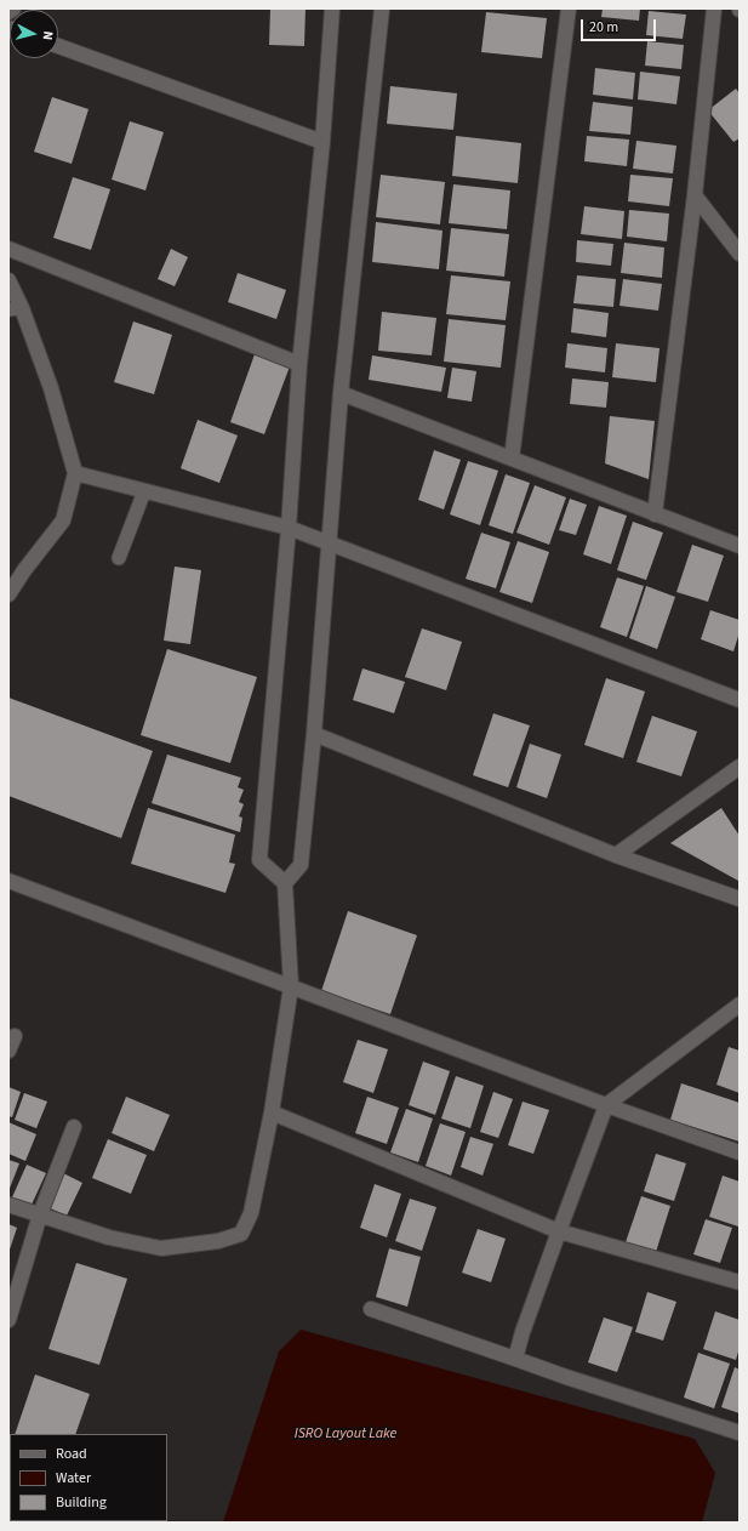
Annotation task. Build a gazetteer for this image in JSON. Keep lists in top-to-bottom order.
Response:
{
  "water": ["ISRO Layout Lake"],
  "legend": ["Road", "Water", "Building"],
  "scale_bar": "20 m",
  "north": "right"
}
